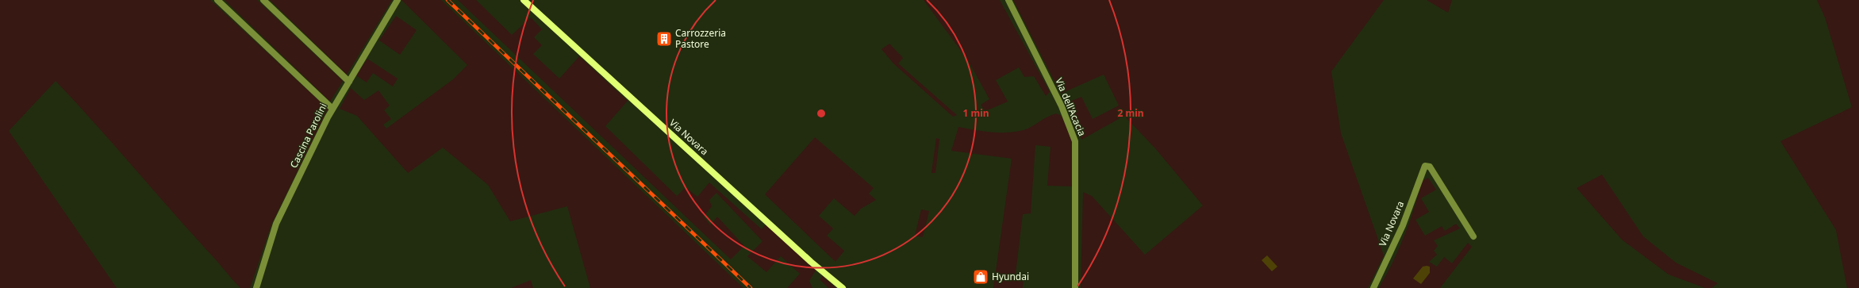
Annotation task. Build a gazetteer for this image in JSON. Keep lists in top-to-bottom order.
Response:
{
  "streets": {
    "main road": ["Via Novara"],
    "street": ["Via dell'Acacia", "Cascina Parolini"]
  },
  "places": {
    "building": ["Carrozzeria Pastore"],
    "shop": ["Hyundai"]
  },
  "rings": ["1 min", "2 min"]
}
